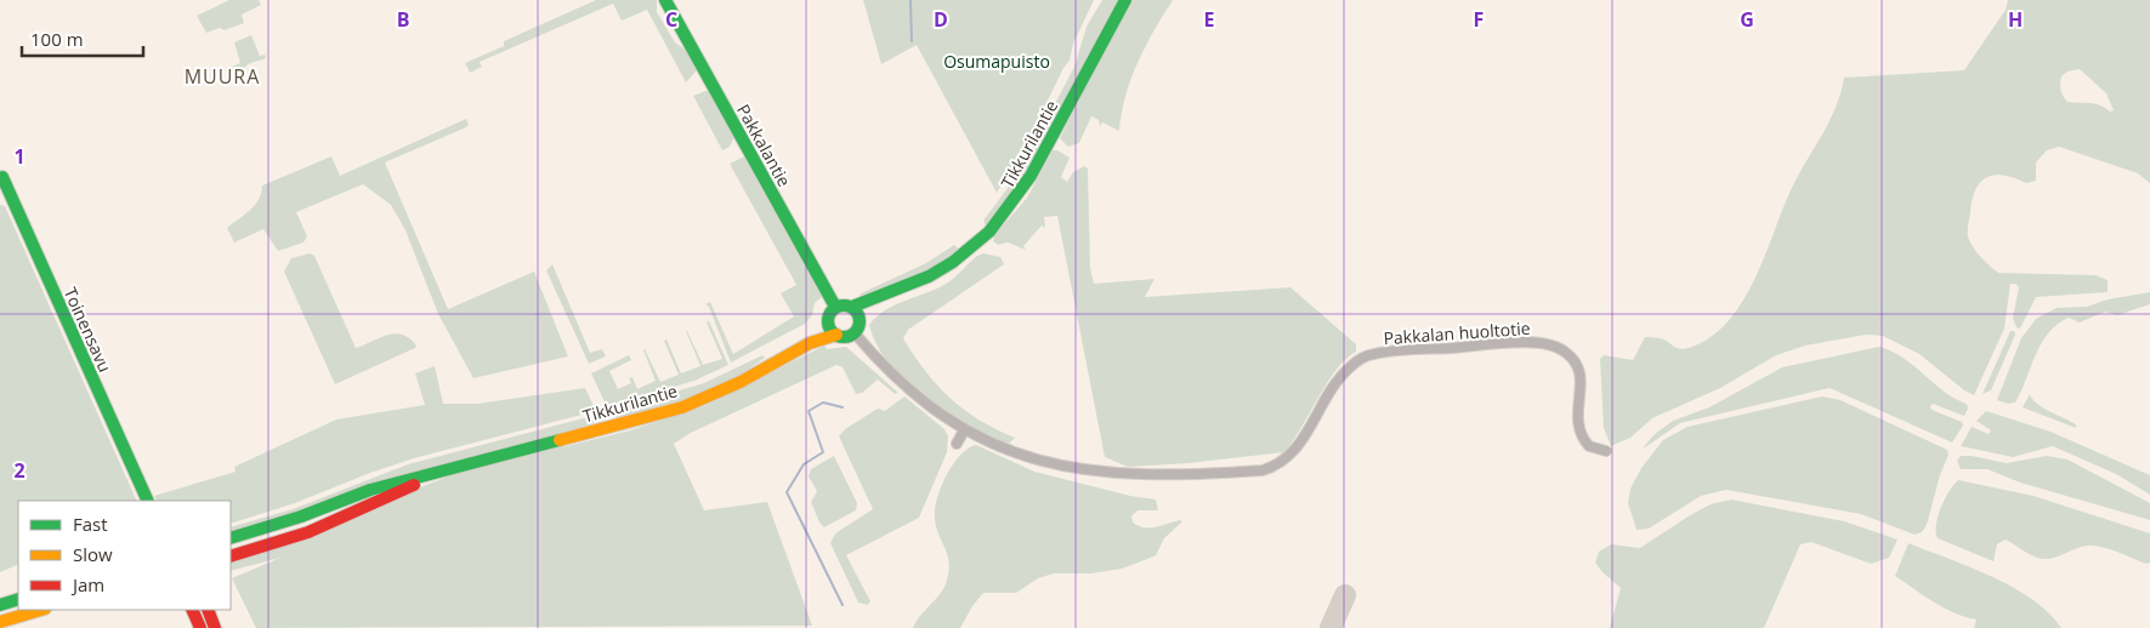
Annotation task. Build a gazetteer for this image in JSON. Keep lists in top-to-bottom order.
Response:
{
  "streets": {
    "main road": ["Tikkurilantie", "Pakkalantie", "Toinensavu"],
    "street": ["Pakkalan huoltotie"]
  },
  "crossings": [
    ["Tikkurilantie", "Pakkalantie"],
    ["Tikkurilantie", "Pakkalan huoltotie"],
    ["Pakkalantie", "Pakkalan huoltotie"]
  ],
  "districts": ["MUURA"],
  "parks": ["Osumapuisto"],
  "legend": ["Fast", "Slow", "Jam"],
  "scale_bar": "100 m",
  "grid": {
    "columns": [
      "B",
      "C",
      "D",
      "E",
      "F",
      "G",
      "H"
    ],
    "rows": ["1", "2"]
  }
}
